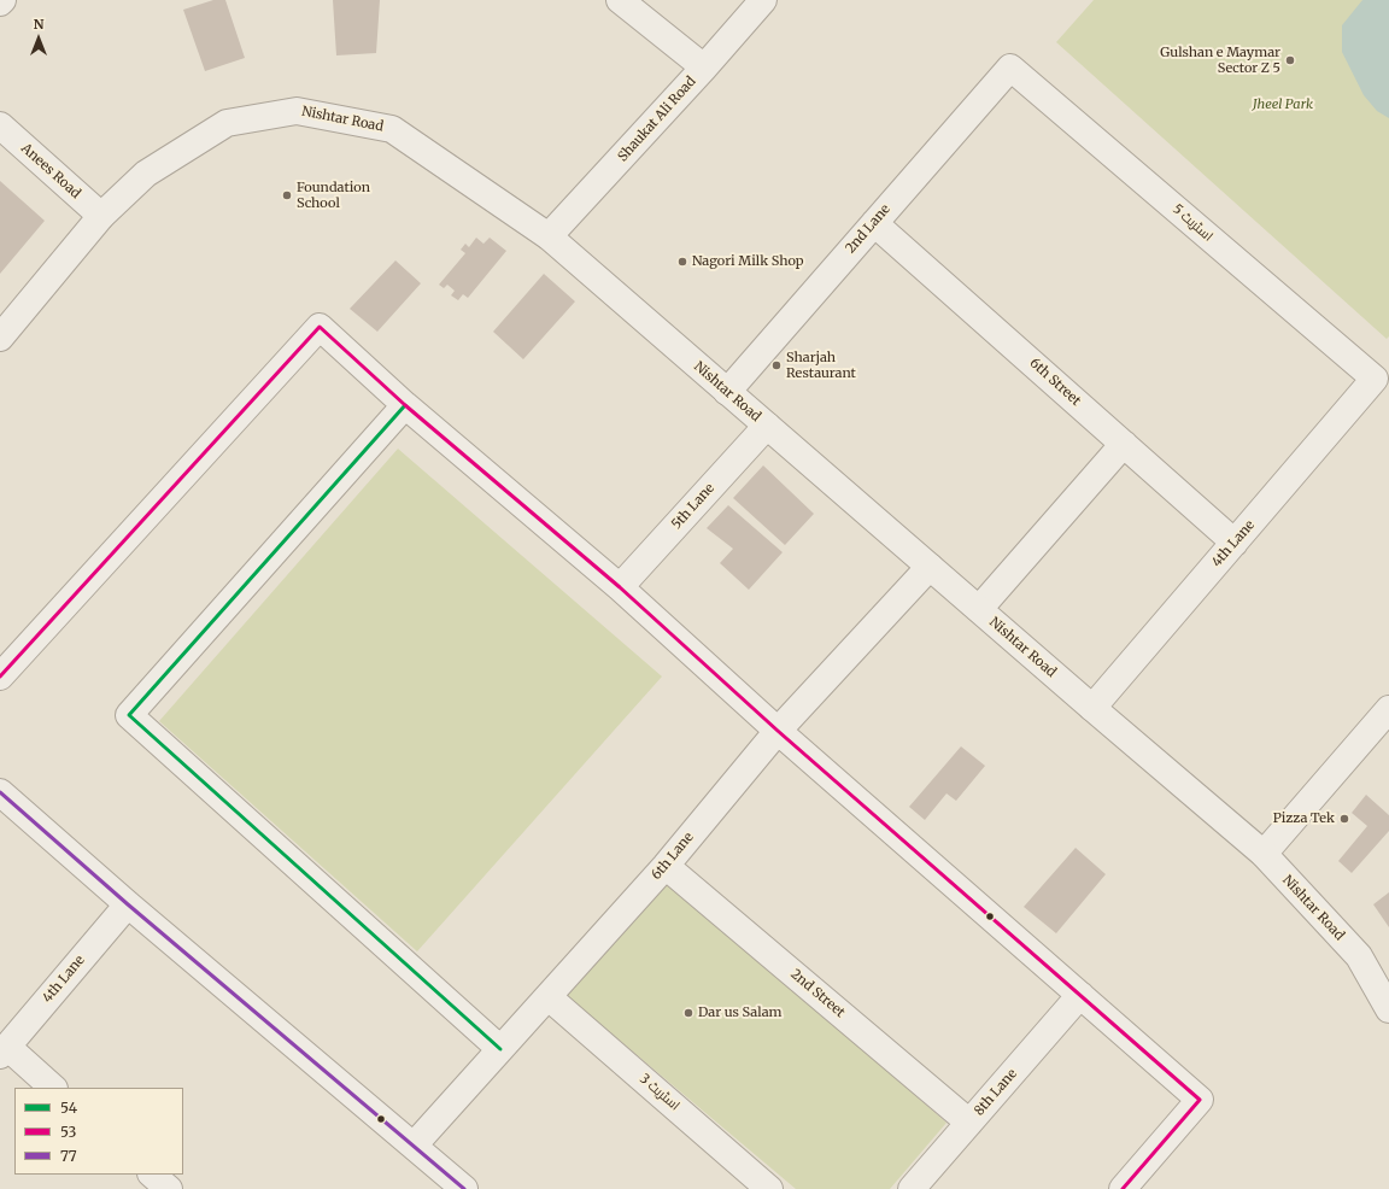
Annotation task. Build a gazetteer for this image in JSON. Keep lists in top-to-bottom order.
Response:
{
  "streets": {
    "street": [
      "Nishtar Road",
      "Shaukat Ali Road",
      "Anees Road",
      "اسٹریٹ 5",
      "2nd Lane",
      "6th Street",
      "5th Lane",
      "4th Lane",
      "6th Lane",
      "2nd Street",
      "اسٹریٹ 3",
      "8th Lane"
    ]
  },
  "crossings": [
    ["Nishtar Road", "Shaukat Ali Road"],
    ["Nishtar Road", "Anees Road"],
    ["Nishtar Road", "2nd Lane"],
    ["Nishtar Road", "5th Lane"],
    ["Nishtar Road", "4th Lane"],
    ["Nishtar Road", "6th Lane"],
    ["اسٹریٹ 5", "2nd Lane"],
    ["اسٹریٹ 5", "4th Lane"],
    ["2nd Lane", "6th Street"],
    ["6th Street", "4th Lane"],
    ["6th Lane", "2nd Street"],
    ["6th Lane", "اسٹریٹ 3"],
    ["2nd Street", "8th Lane"]
  ],
  "parks": ["Jheel Park"],
  "places": [
    "Gulshan e Maymar Sector Z 5",
    "Foundation School",
    "Nagori Milk Shop",
    "Sharjah Restaurant",
    "Pizza Tek",
    "Dar us Salam"
  ],
  "lines": ["transit line 53", "transit line 54", "transit line 77"],
  "legend": ["54", "53", "77"],
  "north": "top"
}
